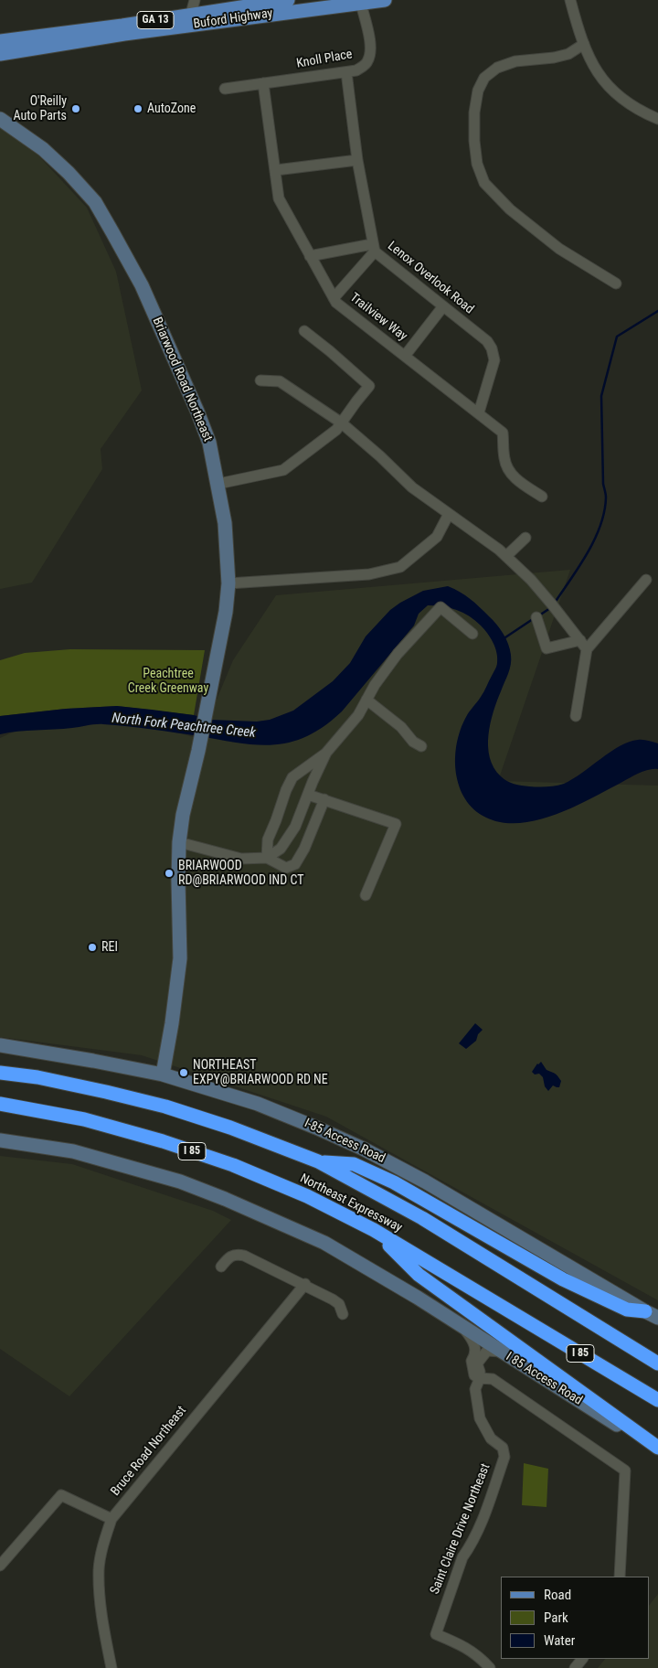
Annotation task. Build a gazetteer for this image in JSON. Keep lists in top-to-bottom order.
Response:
{
  "streets": {
    "highway": ["I 85", "Northeast Expressway"],
    "main road": [
      "Buford Highway",
      "GA 13",
      "Briarwood Road Northeast",
      "I-85 Access Road",
      "I 85 Access Road"
    ],
    "street": [
      "Knoll Place",
      "Lenox Overlook Road",
      "Trailview Way",
      "Bruce Road Northeast",
      "Saint Claire Drive Northeast"
    ]
  },
  "crossings": [
    ["Buford Highway", "Knoll Place"],
    ["Knoll Place", "Lenox Overlook Road"],
    ["Knoll Place", "Trailview Way"],
    ["Lenox Overlook Road", "Trailview Way"],
    ["Briarwood Road Northeast", "I-85 Access Road"],
    ["I 85 Access Road", "Saint Claire Drive Northeast"]
  ],
  "water": ["North Fork Peachtree Creek"],
  "parks": ["Peachtree Creek Greenway"],
  "places": [
    "O'Reilly Auto Parts",
    "AutoZone",
    "BRIARWOOD RD@BRIARWOOD IND CT",
    "REI",
    "NORTHEAST EXPY@BRIARWOOD RD NE"
  ],
  "legend": ["Road", "Park", "Water"]
}
